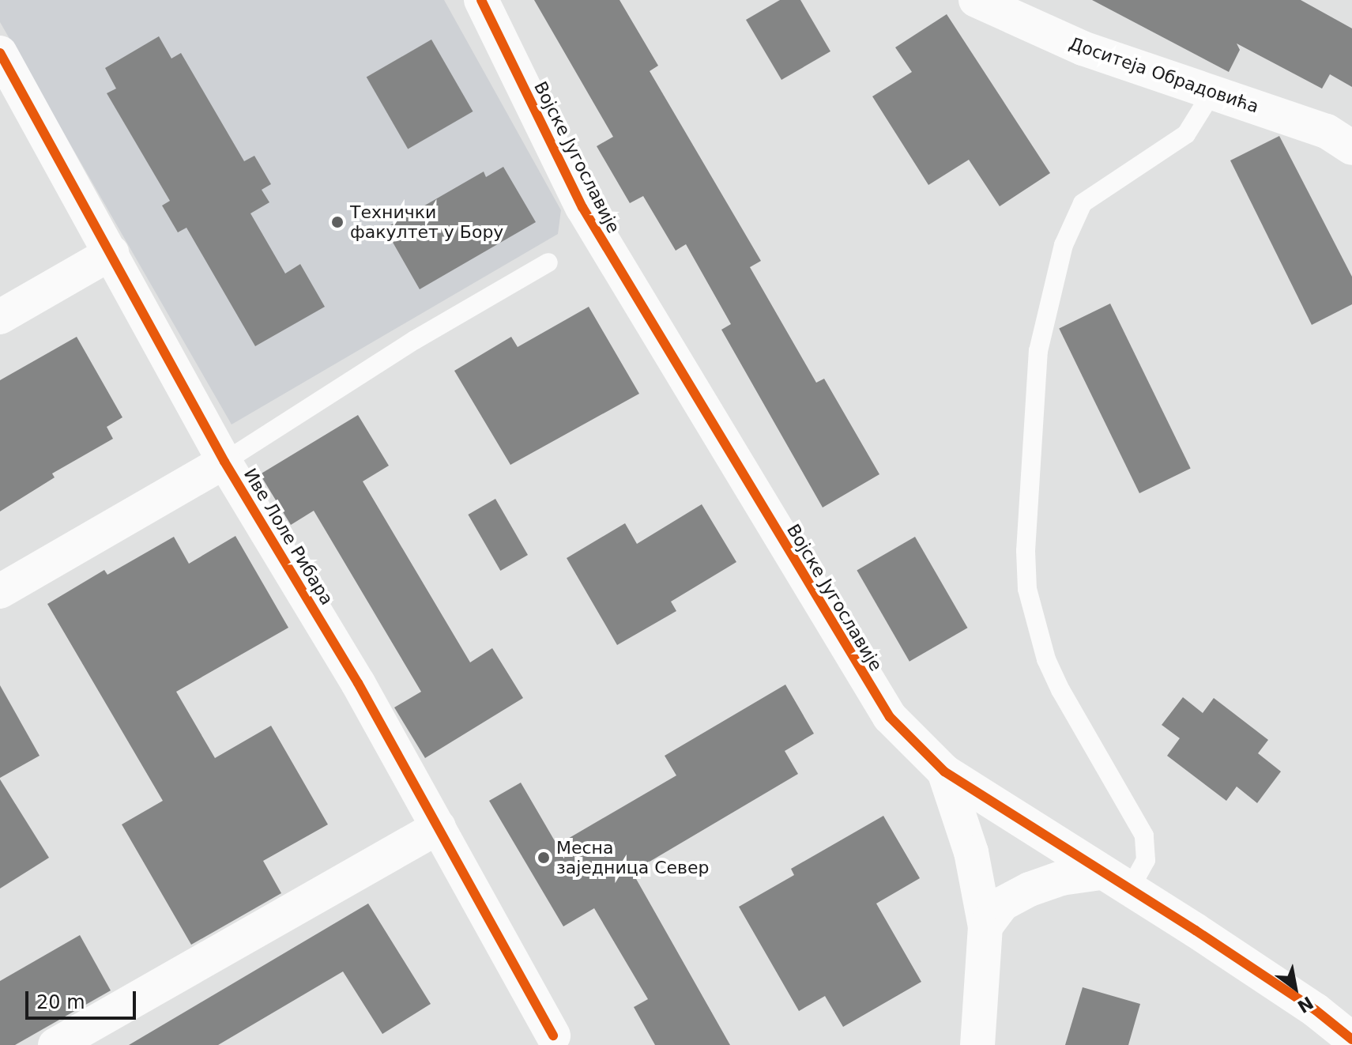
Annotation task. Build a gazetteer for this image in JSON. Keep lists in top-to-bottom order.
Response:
{
  "streets": {
    "street": ["Доситеја Обрадовића", "Војске Југославије", "Иве Лоле Рибара"]
  },
  "places": ["Технички факултет у Бору", "Месна заједница Север"],
  "scale_bar": "20 m",
  "north": "bottom right"
}
